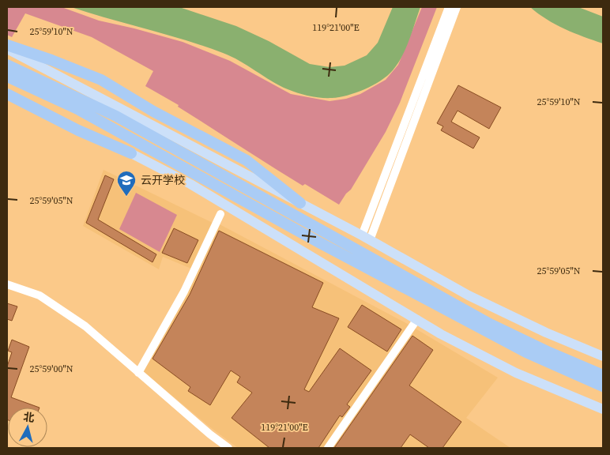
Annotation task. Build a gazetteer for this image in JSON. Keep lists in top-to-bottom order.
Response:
{
  "places": {
    "school or university": ["云开学校"]
  },
  "north": "top",
  "coordinates": [
    "119°21'00\"E",
    "25°59'10\"N",
    "25°59'05\"N",
    "25°59'00\"N"
  ]
}
